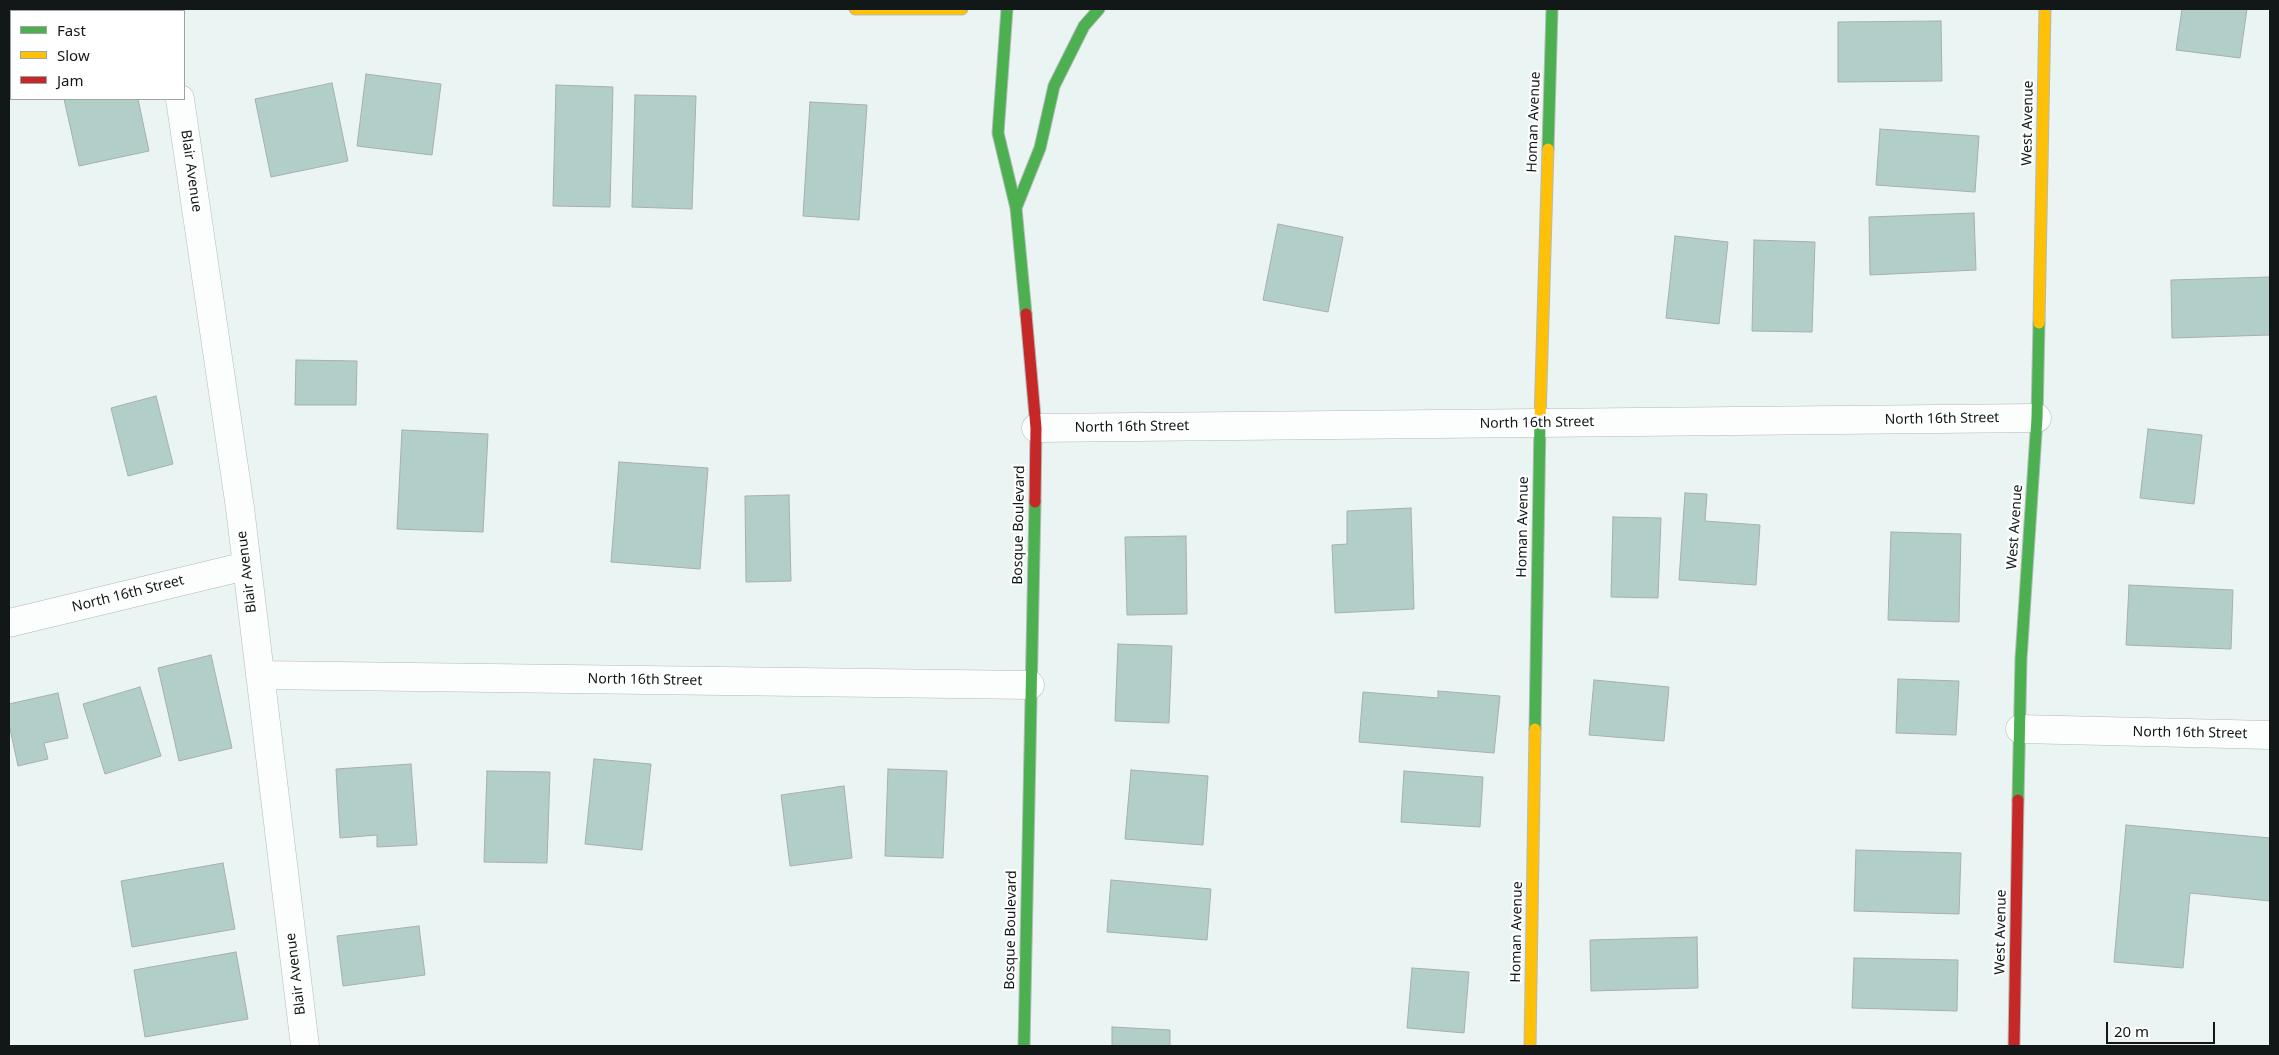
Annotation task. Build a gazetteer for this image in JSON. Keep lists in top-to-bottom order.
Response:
{
  "streets": {
    "street": [
      "Homan Avenue",
      "West Avenue",
      "Blair Avenue",
      "North 16th Street",
      "Bosque Boulevard"
    ]
  },
  "crossings": [
    ["Homan Avenue", "North 16th Street"],
    ["West Avenue", "North 16th Street"],
    ["Blair Avenue", "North 16th Street"],
    ["North 16th Street", "Bosque Boulevard"]
  ],
  "legend": ["Fast", "Slow", "Jam"],
  "scale_bar": "20 m"
}
